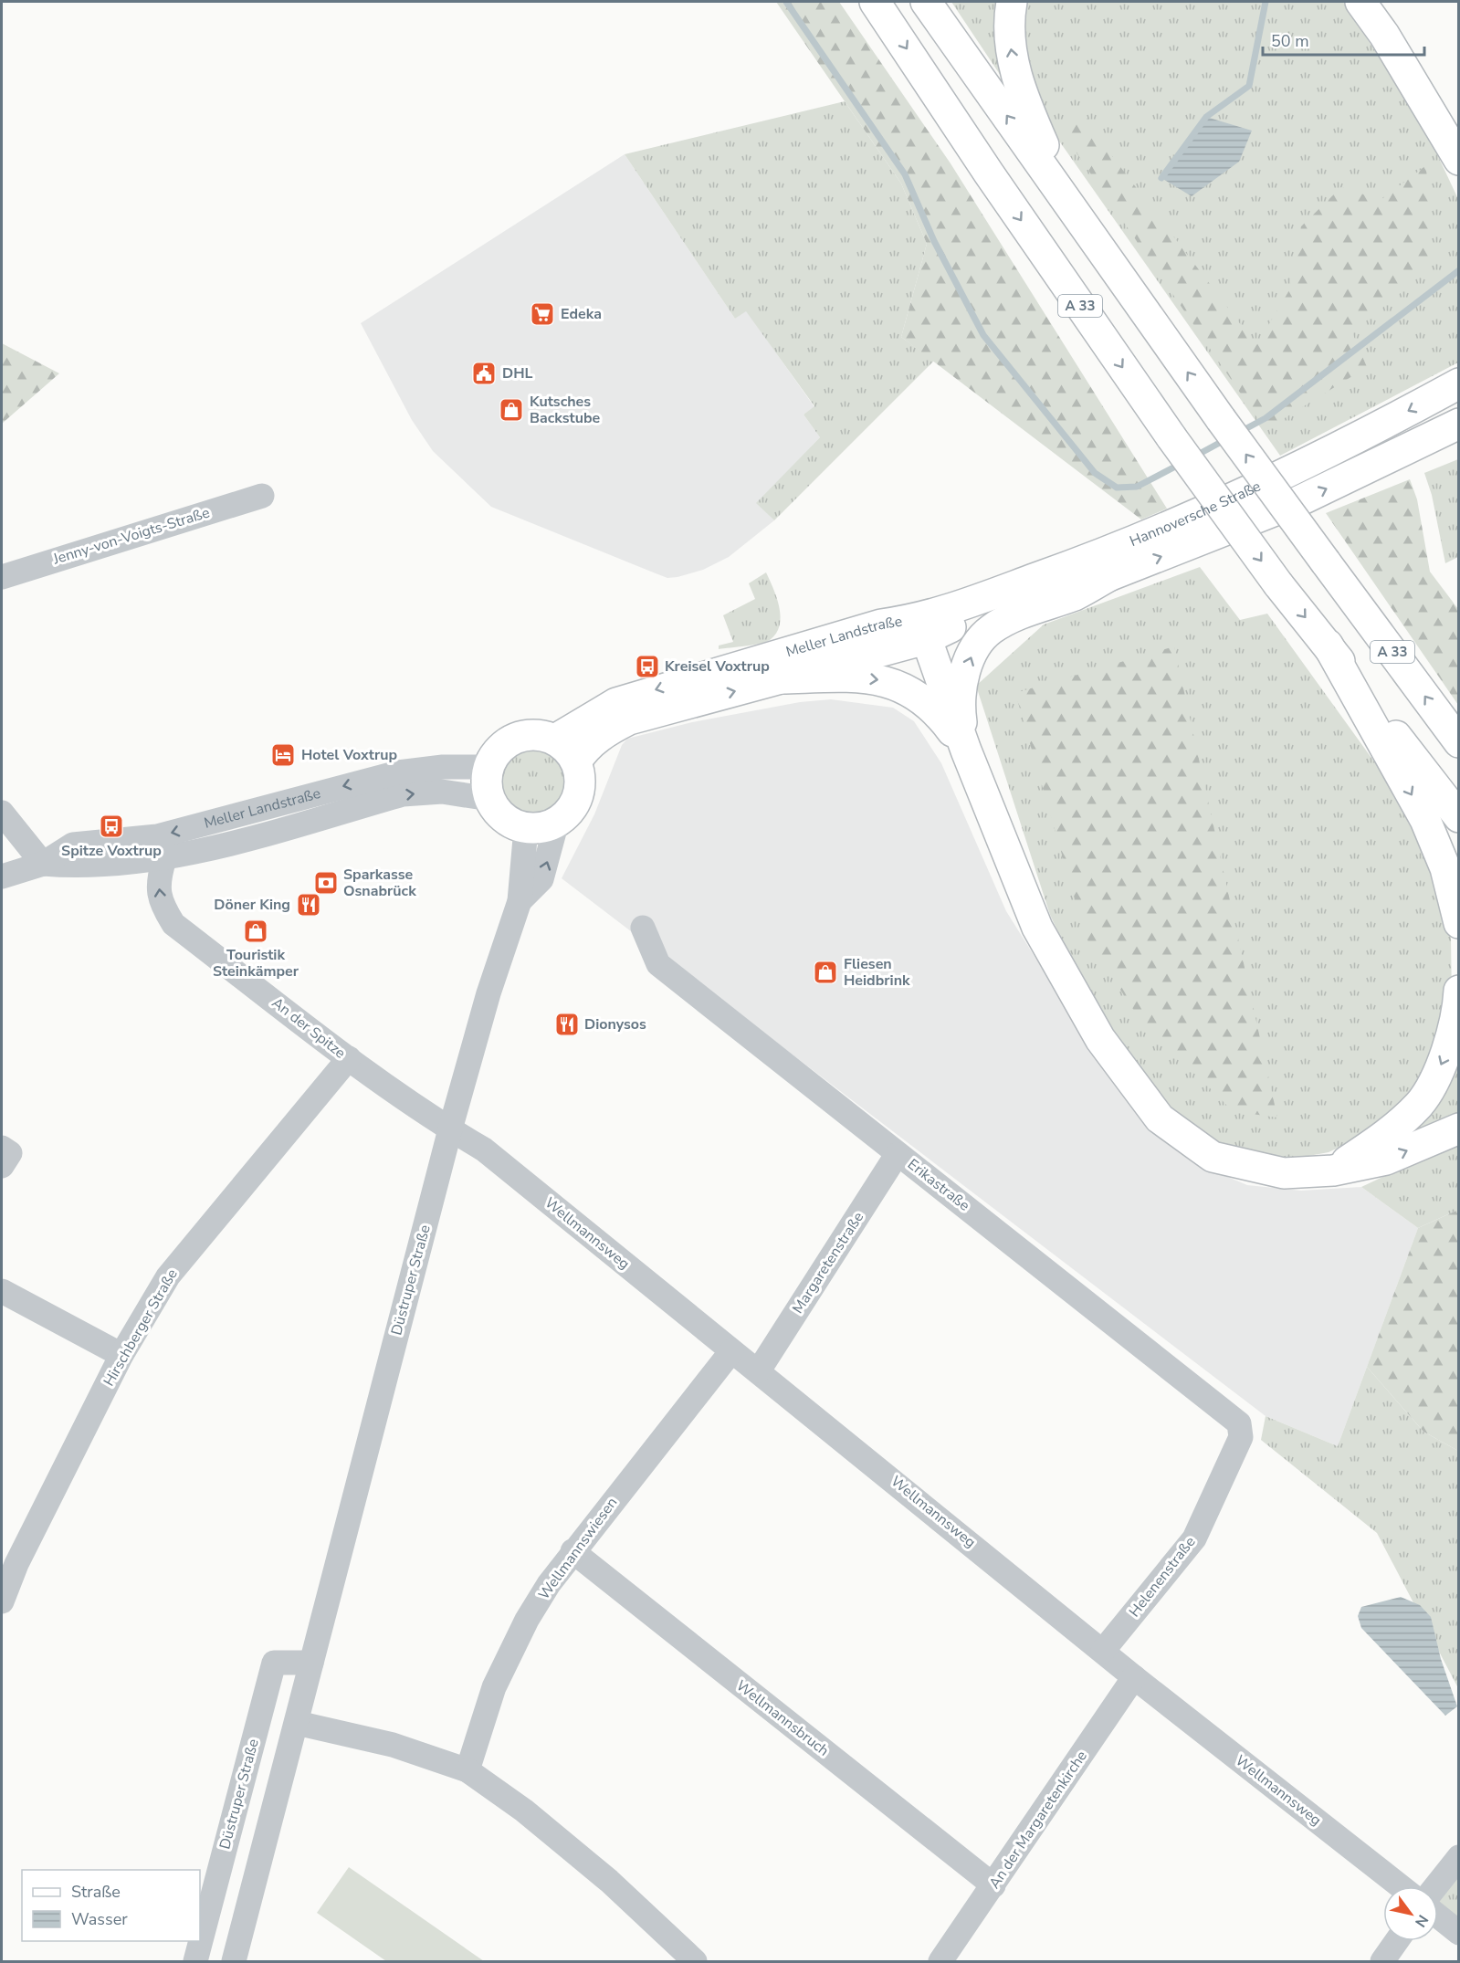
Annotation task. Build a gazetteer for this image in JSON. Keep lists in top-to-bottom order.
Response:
{
  "streets": {
    "main road": ["A 33", "Hannoversche Straße", "Meller Landstraße"],
    "street": [
      "Jenny-von-Voigts-Straße",
      "An der Spitze",
      "Erikastraße",
      "Wellmannsweg",
      "Margaretenstraße",
      "Düstruper Straße",
      "Hirschberger Straße",
      "Wellmannswiesen",
      "Helenenstraße",
      "Wellmannsbruch",
      "An der Margaretenkirche"
    ]
  },
  "crossings": [
    ["Hannoversche Straße", "Meller Landstraße"],
    ["Meller Landstraße", "An der Spitze"],
    ["Meller Landstraße", "Düstruper Straße"],
    ["An der Spitze", "Wellmannsweg"],
    ["An der Spitze", "Düstruper Straße"],
    ["An der Spitze", "Hirschberger Straße"],
    ["Erikastraße", "Margaretenstraße"],
    ["Erikastraße", "Helenenstraße"],
    ["Wellmannsweg", "Margaretenstraße"],
    ["Wellmannsweg", "Düstruper Straße"],
    ["Wellmannsweg", "Wellmannswiesen"],
    ["Wellmannsweg", "Helenenstraße"],
    ["Wellmannsweg", "An der Margaretenkirche"],
    ["Wellmannswiesen", "Wellmannsbruch"],
    ["Wellmannsbruch", "An der Margaretenkirche"]
  ],
  "one_way": ["An der Spitze"],
  "places": {
    "supermarket": ["Edeka"],
    "public building": ["DHL"],
    "shop": ["Kutsches Backstube", "Touristik Steinkämper", "Fliesen Heidbrink"],
    "bus stop": ["Kreisel Voxtrup", "Spitze Voxtrup"],
    "hotel": ["Hotel Voxtrup"],
    "bank": ["Sparkasse Osnabrück"],
    "restaurant": ["Döner King", "Dionysos"]
  },
  "legend": ["Straße", "Wasser"],
  "scale_bar": "50 m",
  "north": "bottom right"
}
